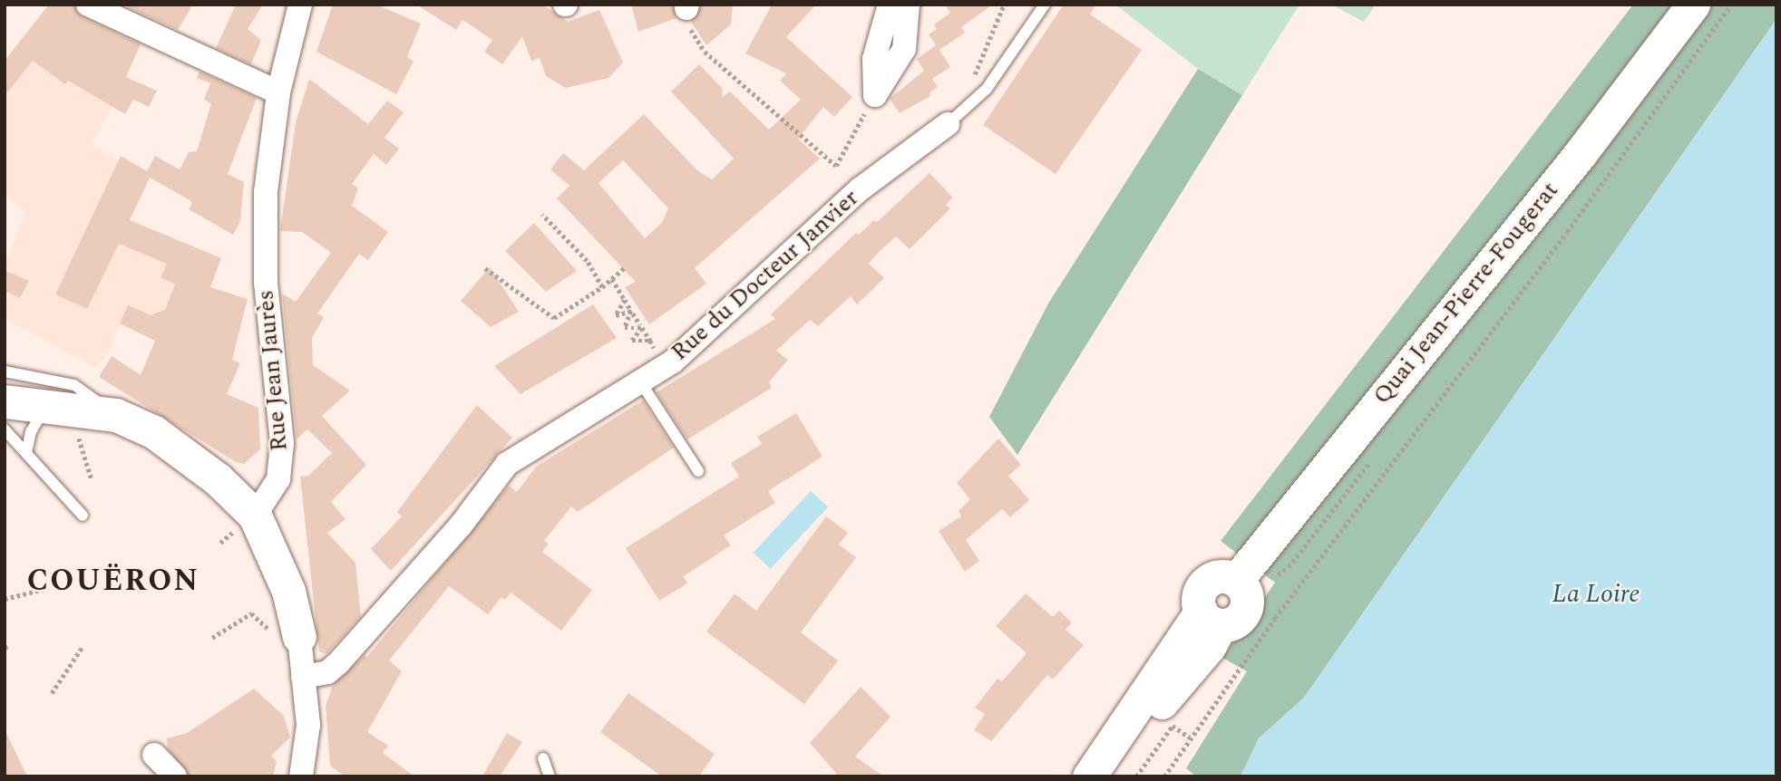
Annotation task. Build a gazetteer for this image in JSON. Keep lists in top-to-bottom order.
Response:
{
  "streets": {
    "main road": ["Quai Jean-Pierre-Fougerat"],
    "street": ["Rue du Docteur Janvier", "Rue Jean Jaurès"]
  },
  "districts": ["COUËRON"],
  "water": ["La Loire"]
}
